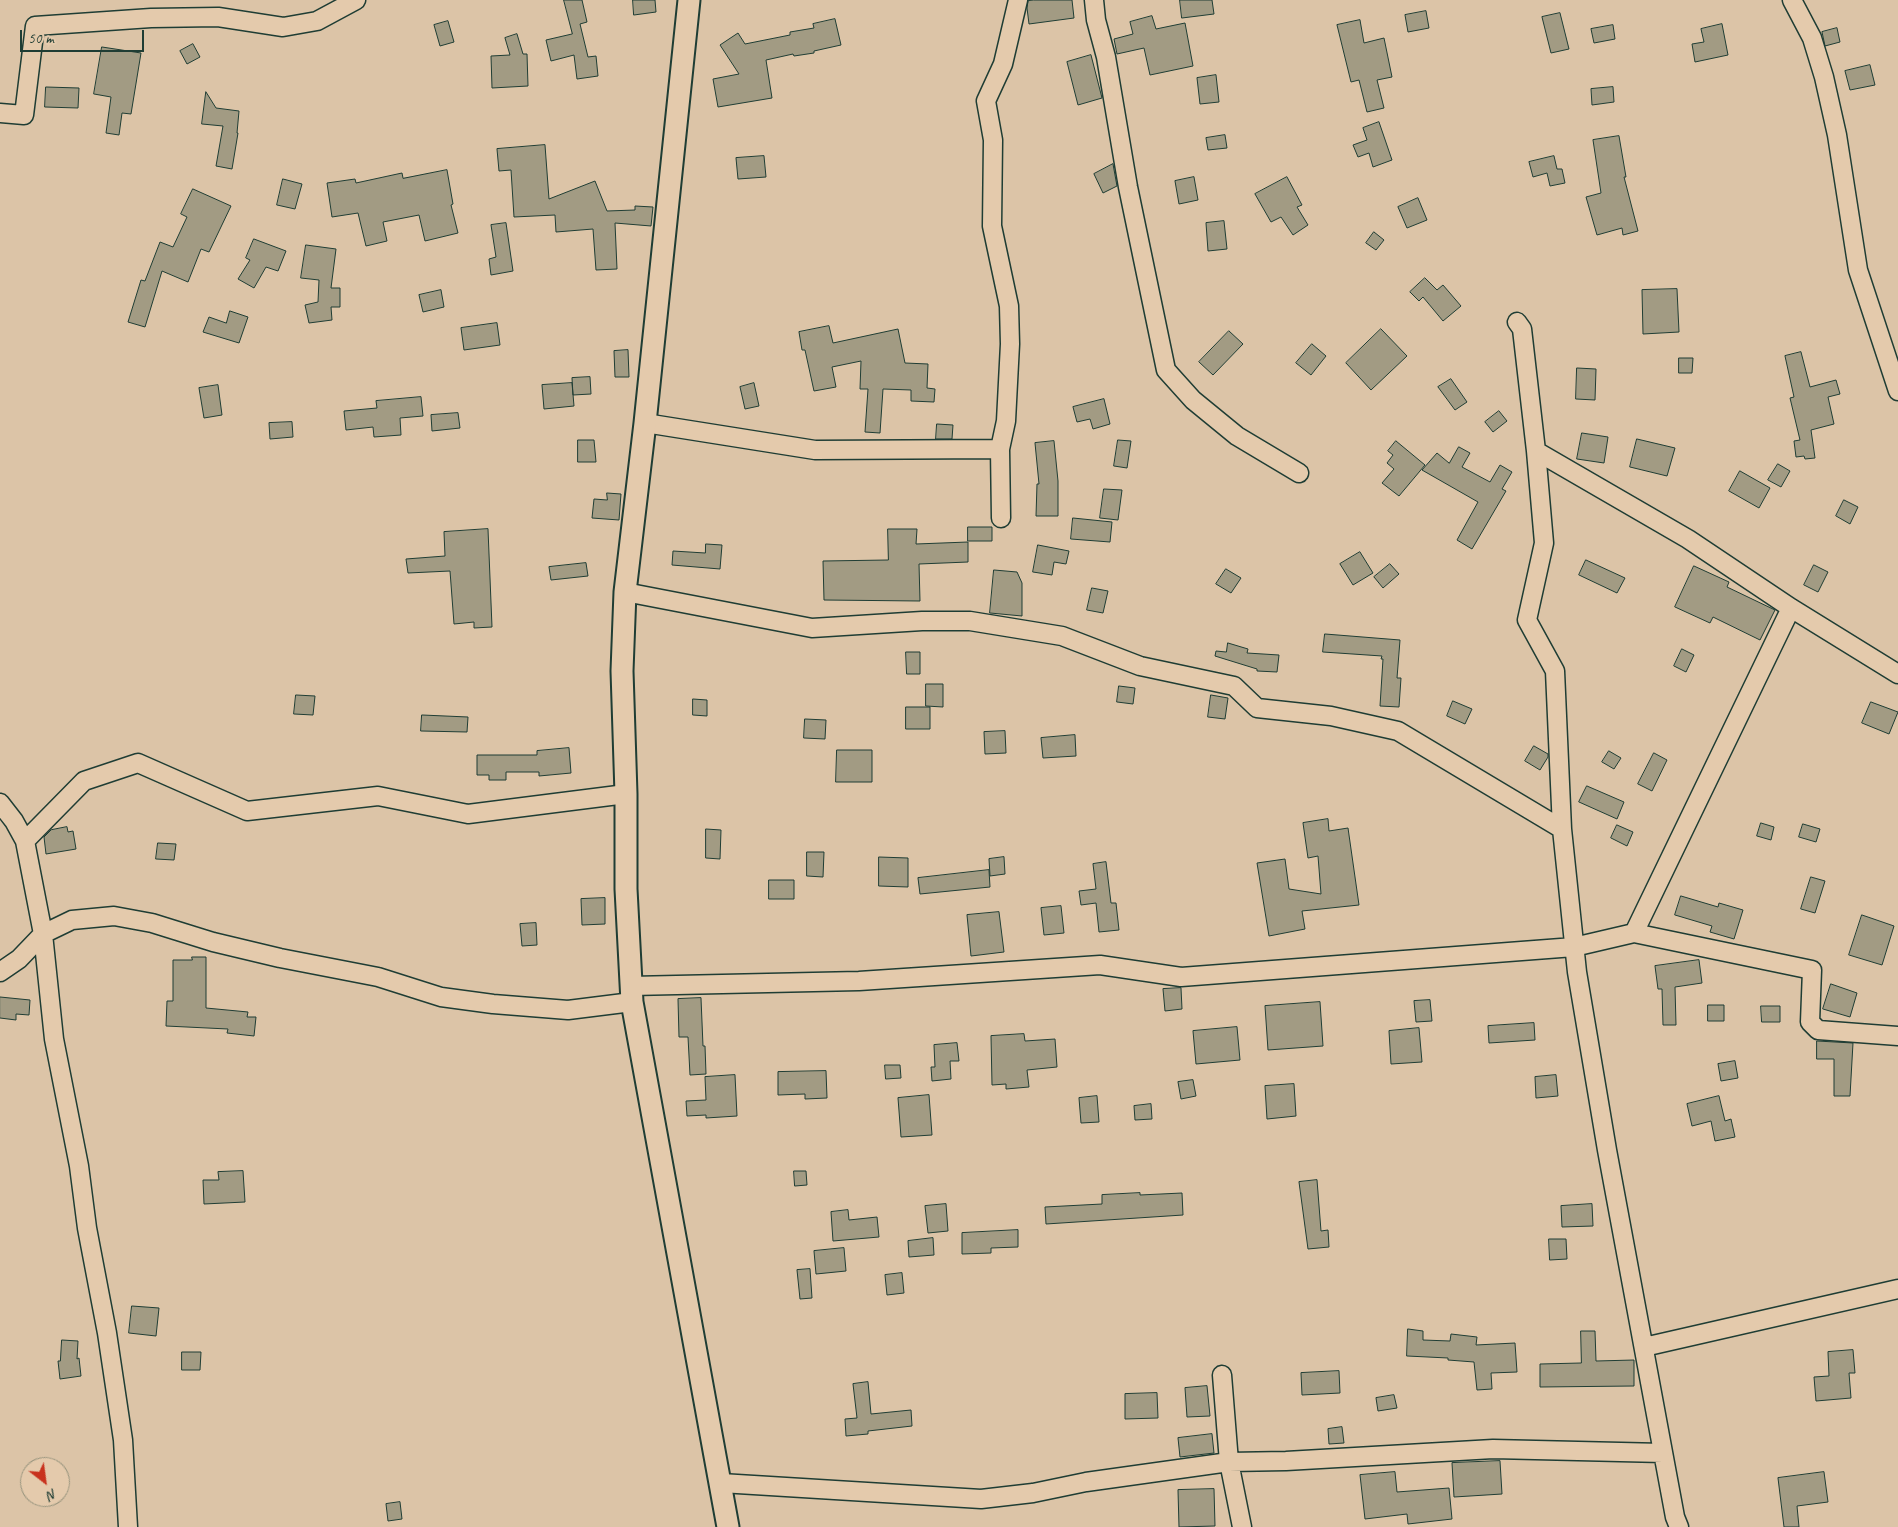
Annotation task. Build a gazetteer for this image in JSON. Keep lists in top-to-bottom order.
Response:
{
  "scale_bar": "50 m",
  "north": "bottom right"
}
